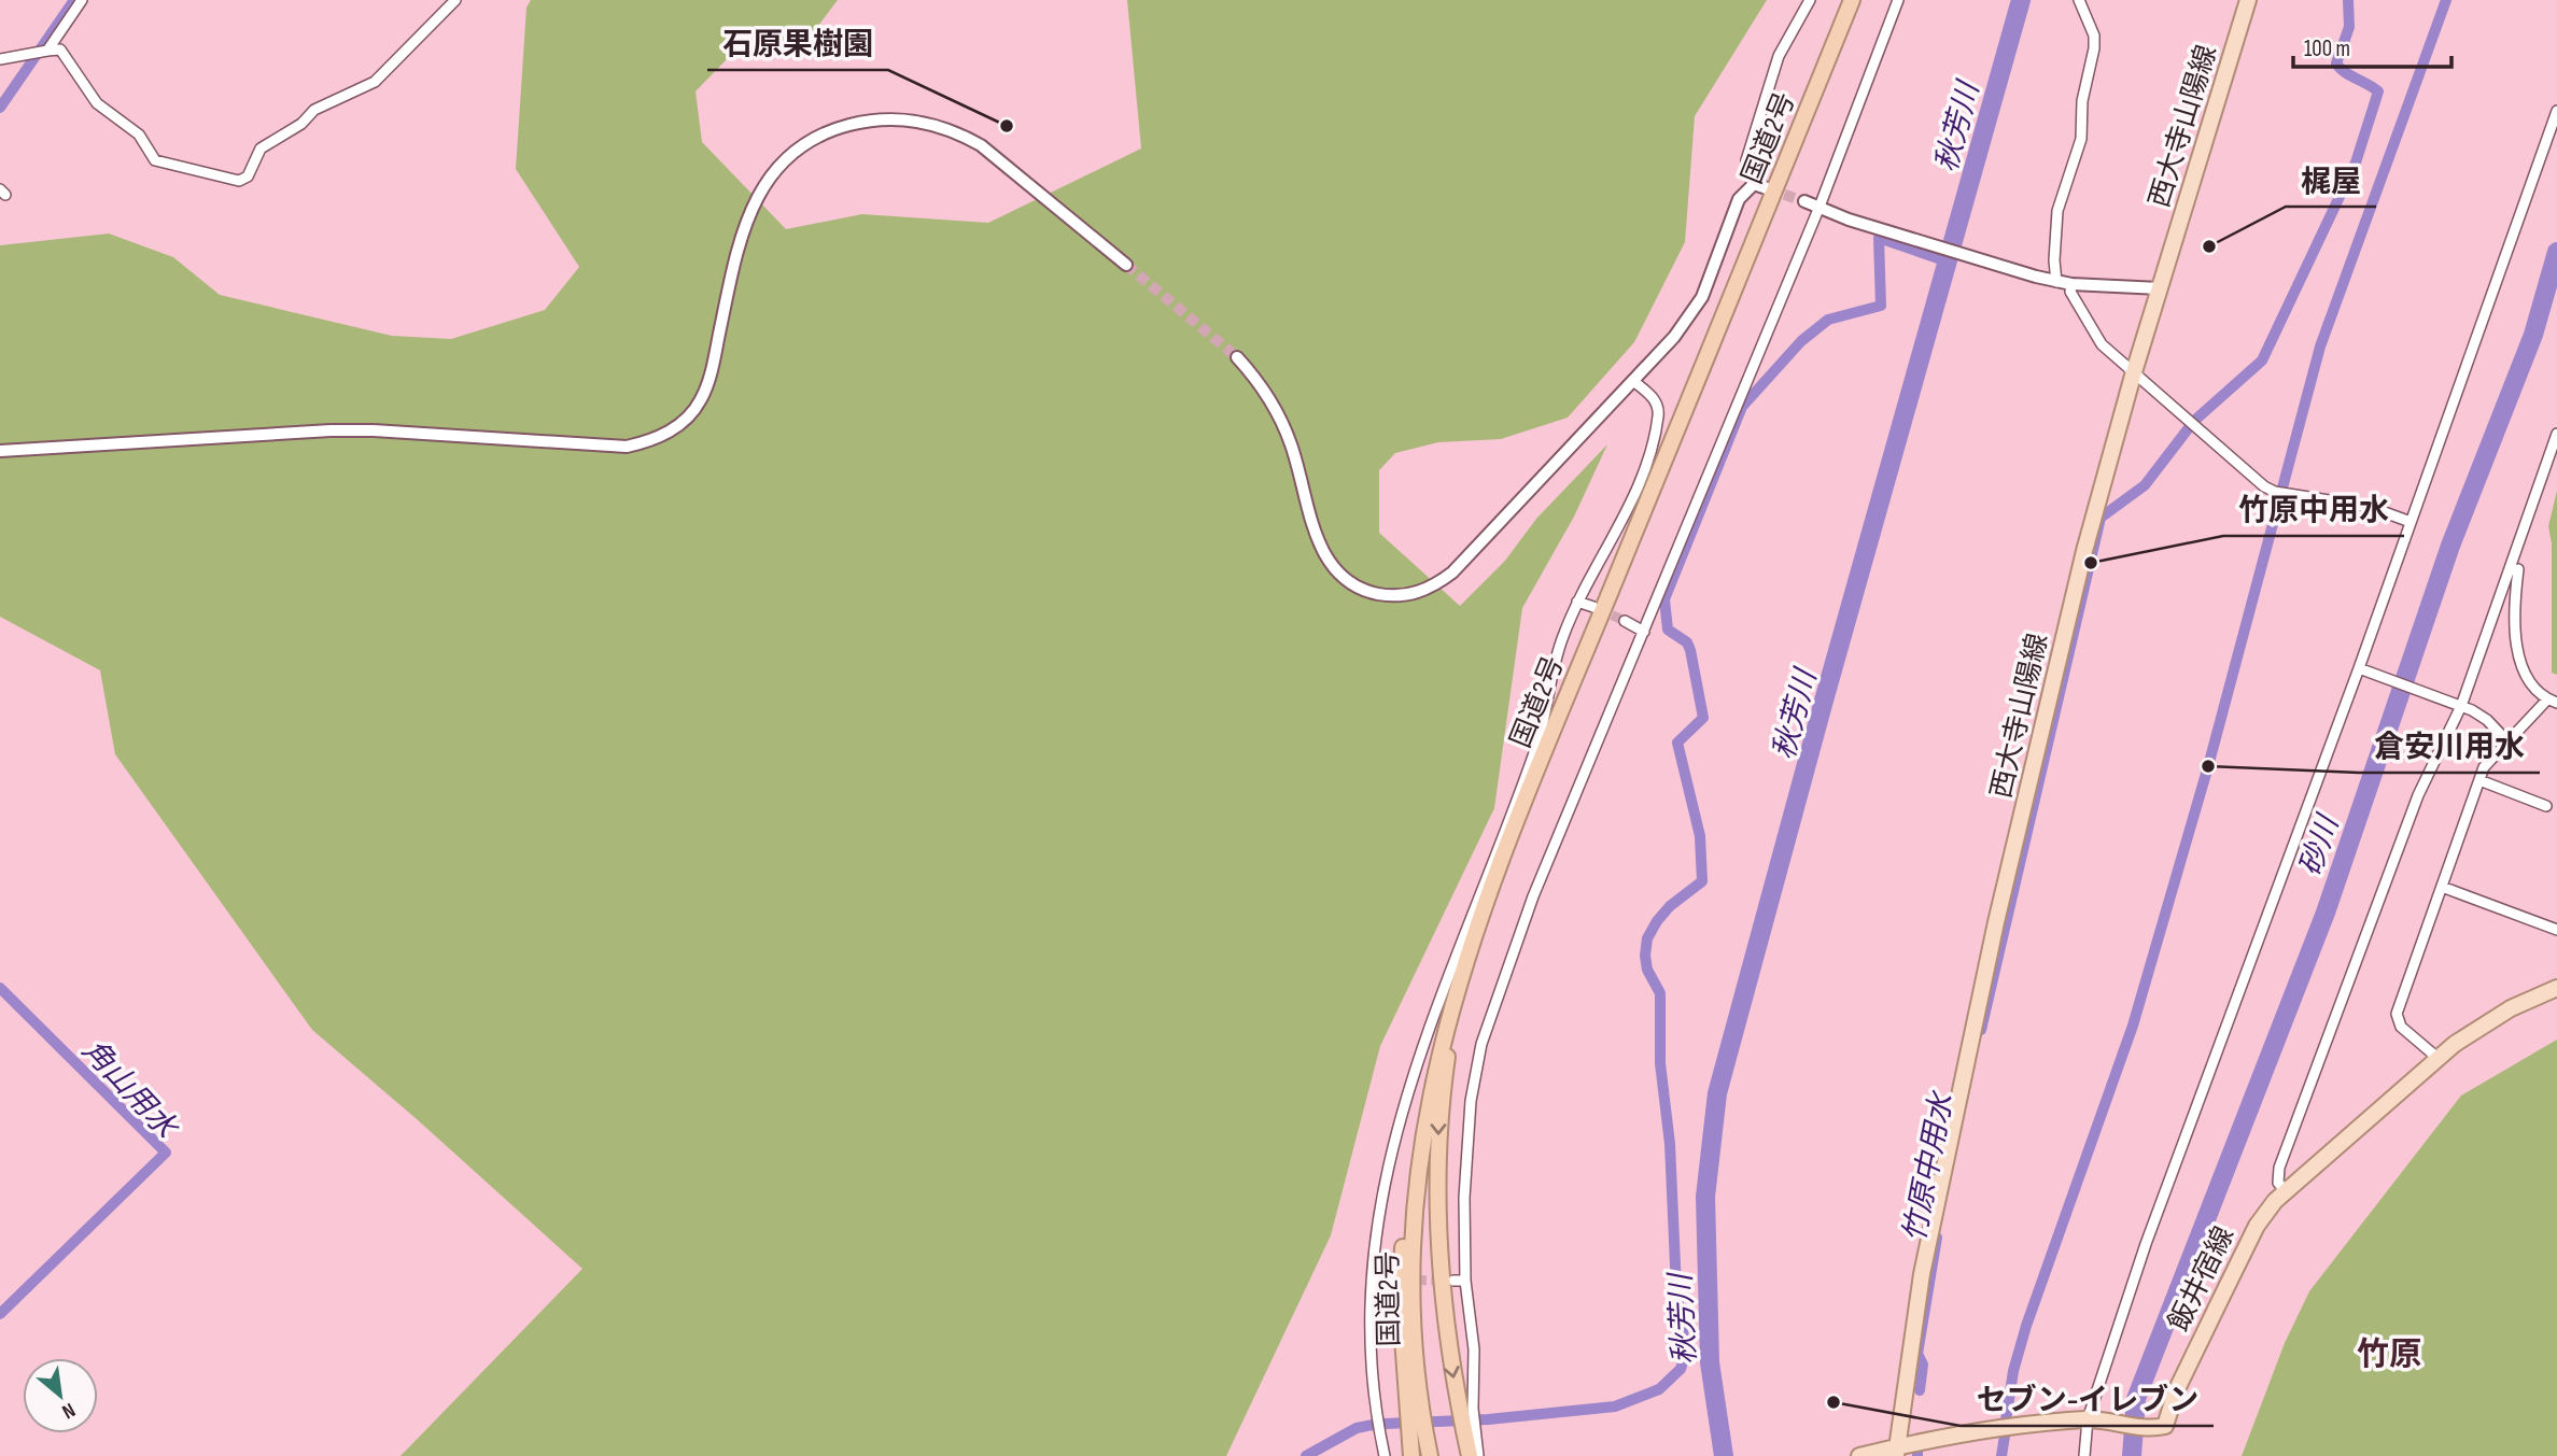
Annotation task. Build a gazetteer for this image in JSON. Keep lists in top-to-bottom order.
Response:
{
  "streets": {
    "highway": ["国道2号"],
    "main road": ["西大寺山陽線", "飯井宿線"]
  },
  "crossings": [
    ["西大寺山陽線", "飯井宿線"]
  ],
  "districts": ["竹原"],
  "water": [
    "秋芳川",
    "砂川",
    "角山用水",
    "竹原中用水"
  ],
  "places": [
    "石原果樹園",
    "梶屋",
    "竹原中用水",
    "倉安川用水",
    "セブン-イレブン"
  ],
  "scale_bar": "100 m",
  "north": "bottom right"
}
